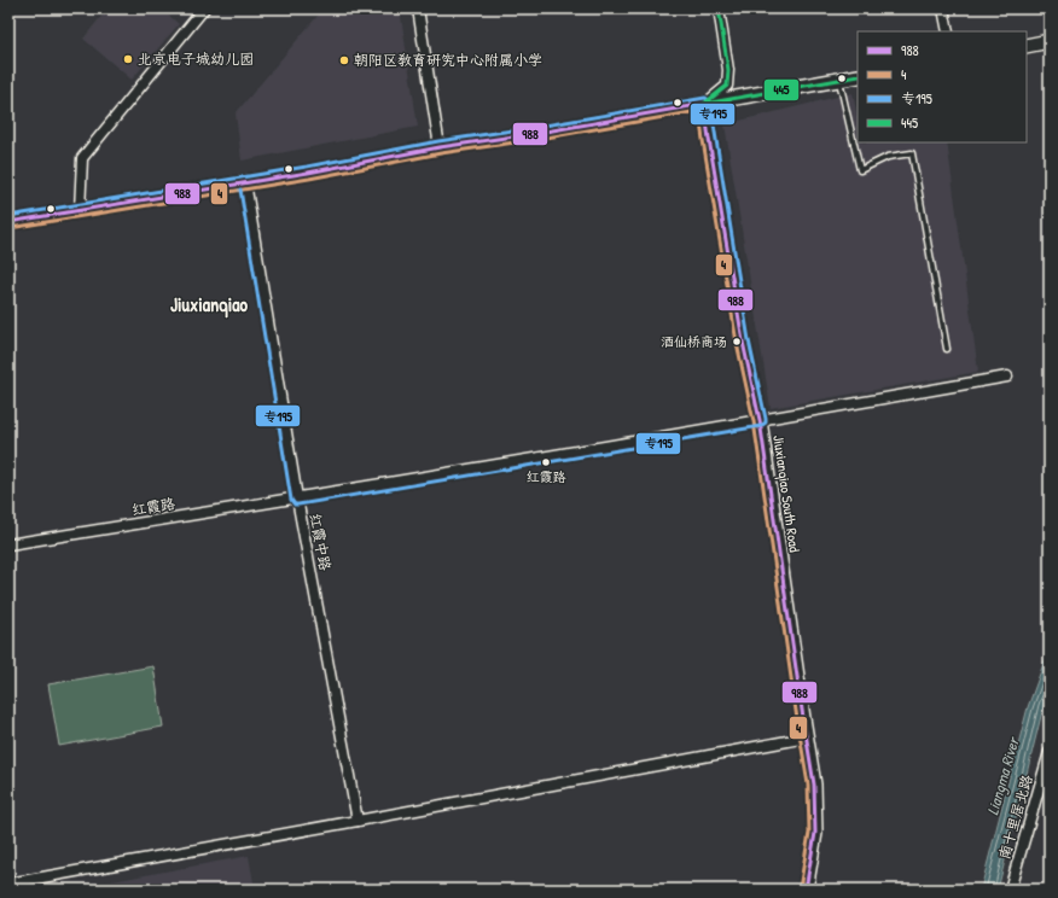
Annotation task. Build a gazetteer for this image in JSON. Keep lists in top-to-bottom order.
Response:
{
  "streets": {
    "street": [
      "Jiuxianqiao South Road",
      "红霞路",
      "红霞中路",
      "南十里居北路"
    ]
  },
  "crossings": [
    ["Jiuxianqiao South Road", "红霞路"],
    ["红霞路", "红霞中路"]
  ],
  "districts": ["Jiuxianqiao"],
  "water": ["Liangma River"],
  "places": [
    "北京电子城幼儿园",
    "朝阳区教育研究中心附属小学",
    "酒仙桥商场",
    "红霞路"
  ],
  "lines": [
    "transit line 445",
    "transit line 专195",
    "transit line 988",
    "transit line 4"
  ],
  "legend": [
    "988",
    "4",
    "专195",
    "445"
  ]
}
